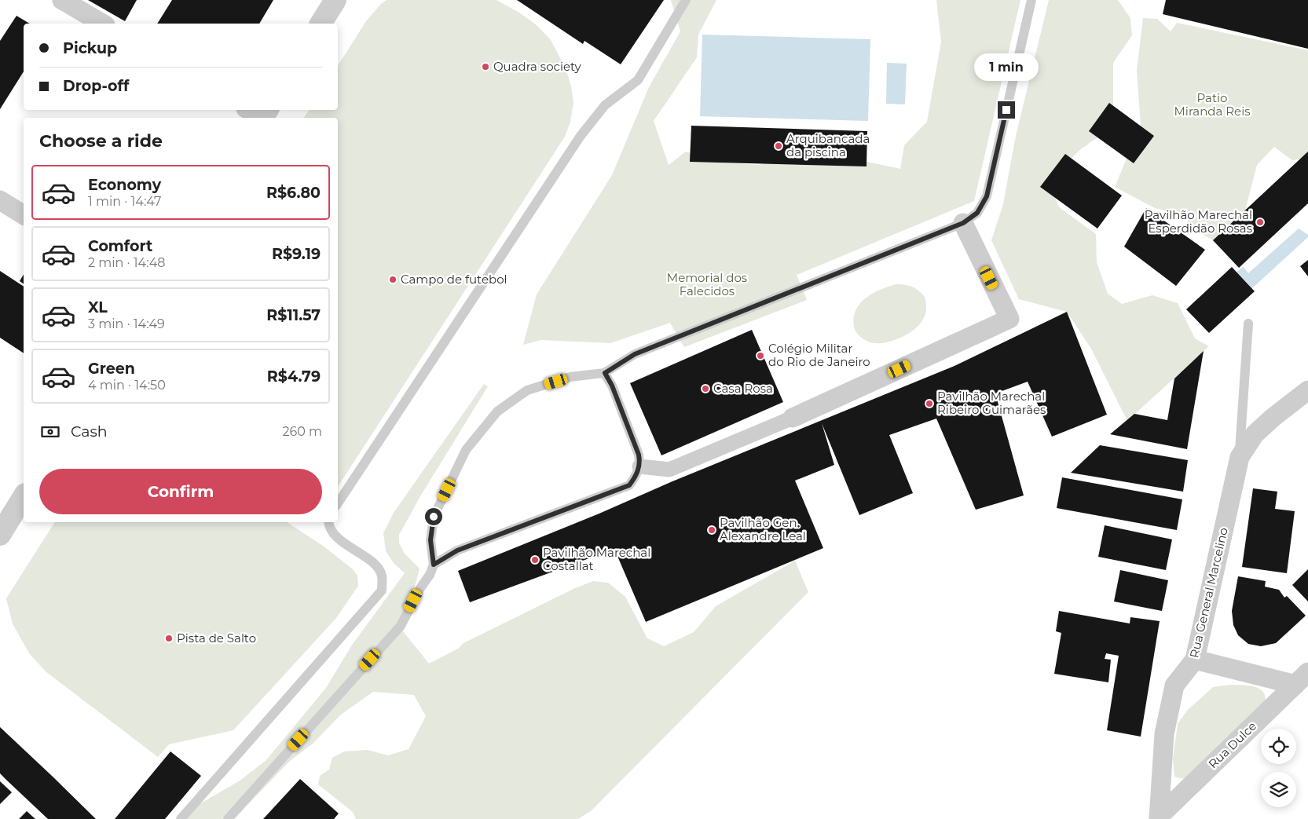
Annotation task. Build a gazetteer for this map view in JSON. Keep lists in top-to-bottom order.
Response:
{
  "streets": {
    "street": ["Rua General Marcelino", "Rua Dulce"]
  },
  "crossings": [
    ["Rua General Marcelino", "Rua Dulce"]
  ],
  "parks": ["Patio Miranda Reis", "Memorial dos Falecidos"],
  "places": [
    "Quadra society",
    "Arquibancada da piscina",
    "Pavilhão Marechal Esperdidão Rosas",
    "Campo de futebol",
    "Colégio Militar do Rio de Janeiro",
    "Casa Rosa",
    "Pavilhão Marechal Ribeiro Guimarães",
    "Pavilhão Gen. Alexandre Leal",
    "Pavilhão Marechal Costallat",
    "Pista de Salto"
  ],
  "page": {
    "banner": ["Pickup", "Drop-off"],
    "bubble": "1 min",
    "heading": "Choose a ride",
    "list": [
      {
        "name": "Economy",
        "note": "1 min · 14:47",
        "value": "R$6.80"
      },
      {
        "name": "Comfort",
        "note": "2 min · 14:48",
        "value": "R$9.19"
      },
      {
        "name": "XL",
        "note": "3 min · 14:49",
        "value": "R$11.57"
      },
      {
        "name": "Green",
        "note": "4 min · 14:50",
        "value": "R$4.79"
      }
    ],
    "pay": ["Cash", "260 m"],
    "buttons": "Confirm"
  }
}
